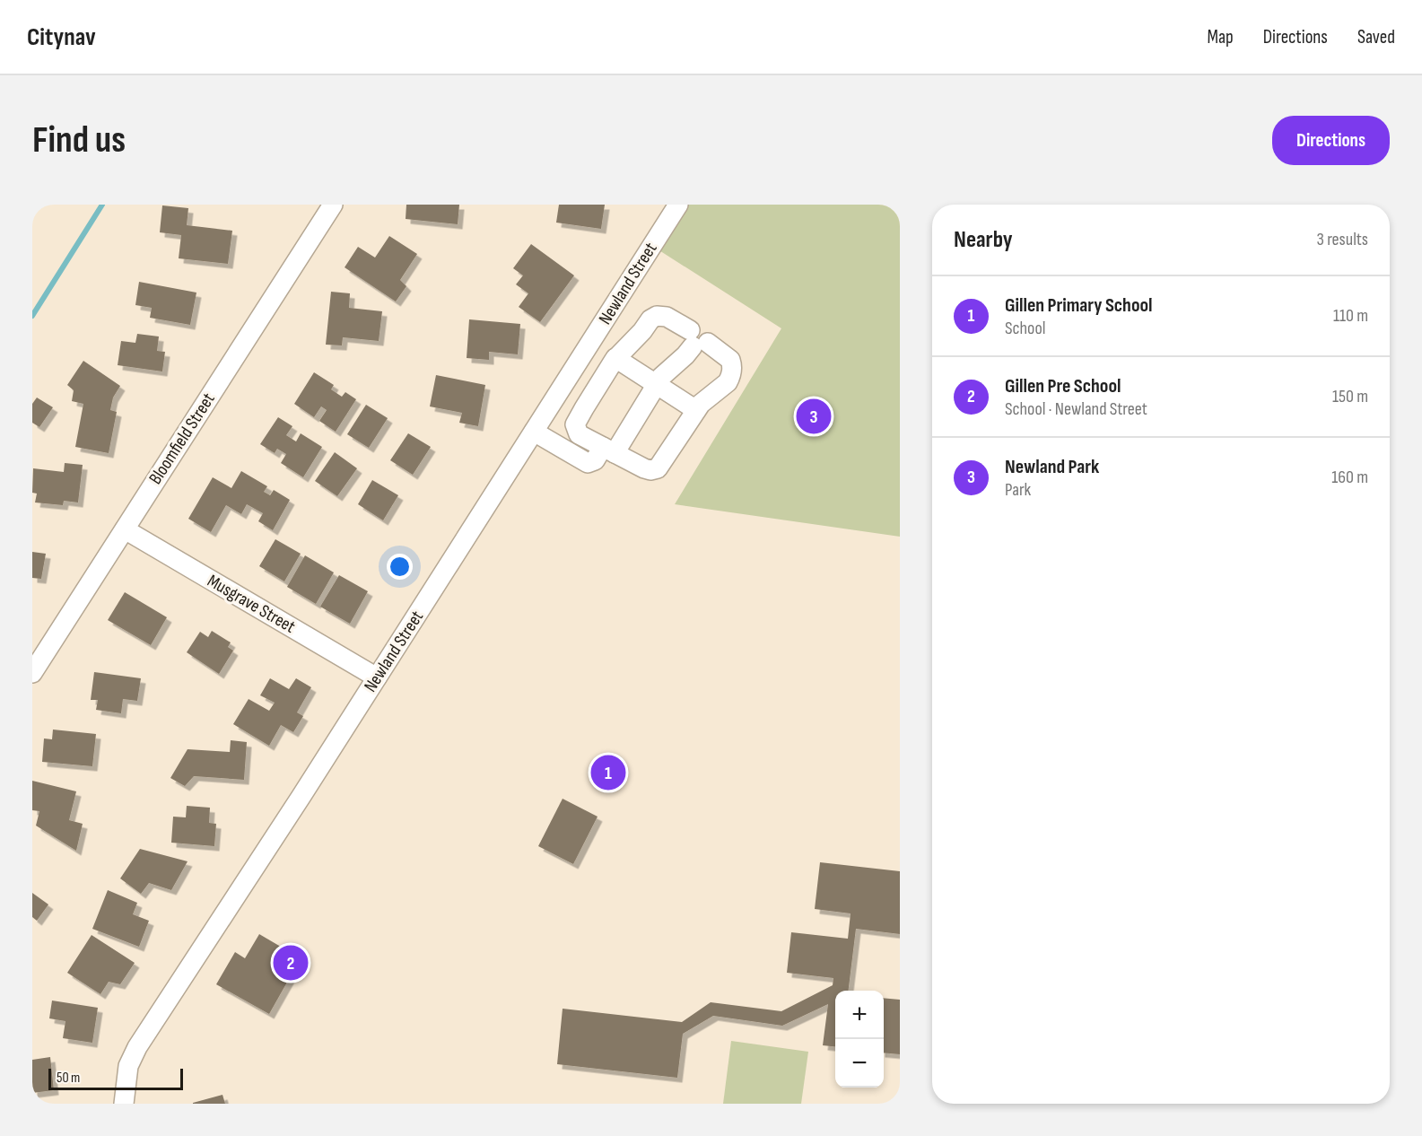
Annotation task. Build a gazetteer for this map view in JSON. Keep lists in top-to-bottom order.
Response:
{
  "streets": {
    "street": ["Newland Street", "Bloomfield Street", "Musgrave Street"]
  },
  "crossings": [
    ["Newland Street", "Musgrave Street"],
    ["Bloomfield Street", "Musgrave Street"]
  ],
  "scale_bar": "50 m",
  "page": {
    "header": "Citynav",
    "nav": ["Map", "Directions", "Saved"],
    "buttons": "Directions",
    "title": "Find us",
    "heading": ["Nearby", "3 results"],
    "list": [
      {
        "mark": "1",
        "name": "Gillen Primary School",
        "note": "School",
        "value": "110 m"
      },
      {
        "mark": "2",
        "name": "Gillen Pre School",
        "note": "School · Newland Street",
        "value": "150 m"
      },
      {
        "mark": "3",
        "name": "Newland Park",
        "note": "Park",
        "value": "160 m"
      }
    ],
    "pins": ["3", "1", "2"],
    "map_buttons": ["+", "−"],
    "scale": "50 m"
  }
}
